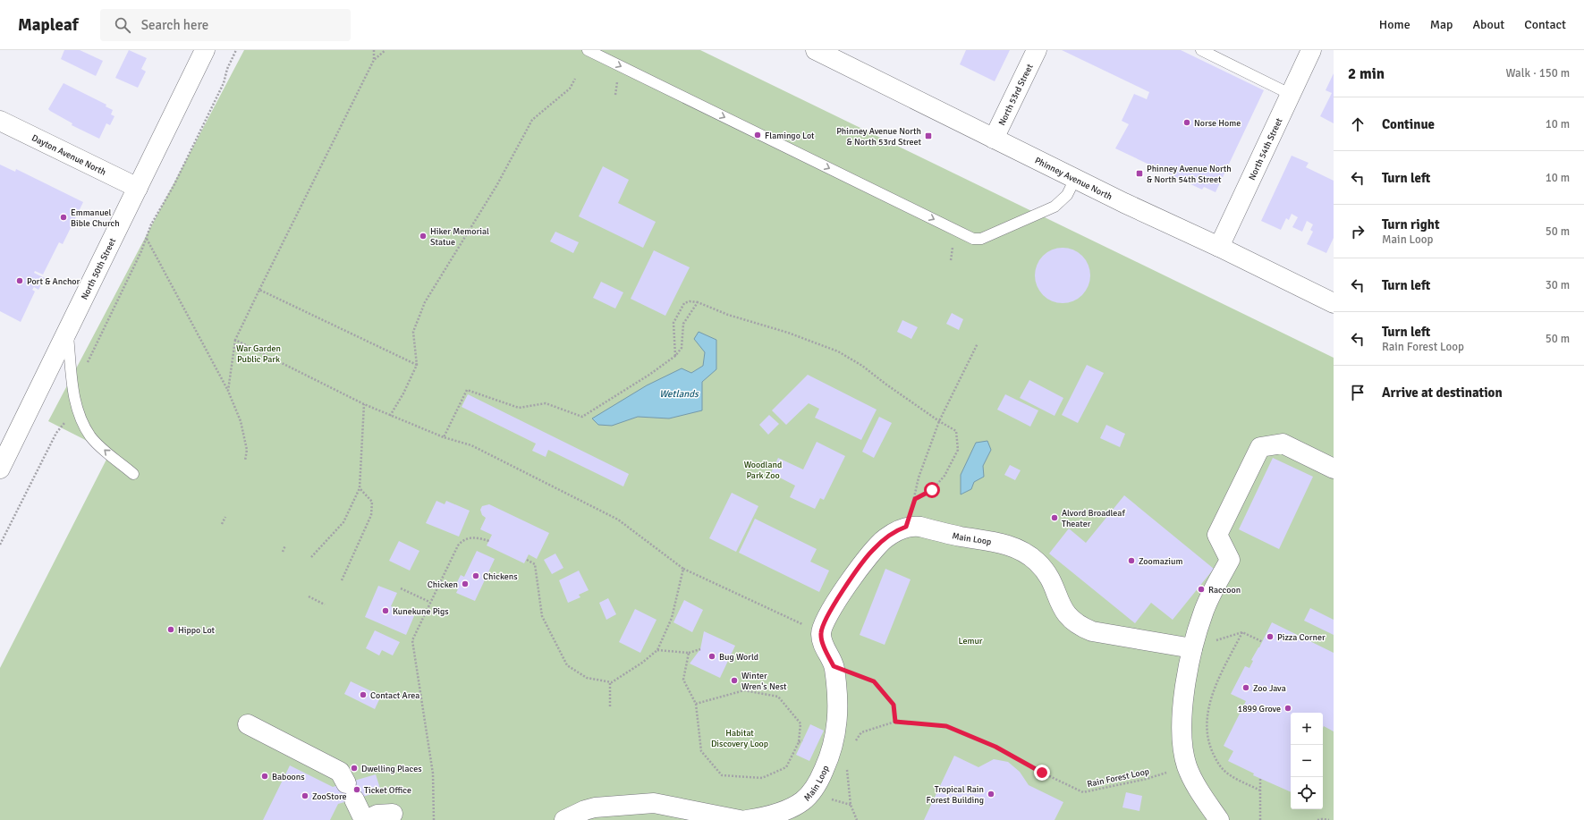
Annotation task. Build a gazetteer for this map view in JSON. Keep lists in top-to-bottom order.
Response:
{
  "streets": {
    "street": [
      "North 53rd Street",
      "North 54th Street",
      "Dayton Avenue North",
      "Phinney Avenue North",
      "North 50th Street",
      "Main Loop"
    ],
    "path": ["Rain Forest Loop"]
  },
  "crossings": [
    ["North 53rd Street", "Phinney Avenue North"],
    ["North 54th Street", "Phinney Avenue North"],
    ["Dayton Avenue North", "North 50th Street"]
  ],
  "water": ["Wetlands"],
  "parks": [
    "War Garden Public Park",
    "Woodland Park Zoo",
    "Lemur",
    "Habitat Discovery Loop"
  ],
  "places": {
    "other": [
      "Norse Home",
      "Flamingo Lot",
      "Emmanuel Bible Church",
      "Hiker Memorial Statue",
      "Port & Anchor",
      "Alvord Broadleaf Theater",
      "Zoomazium",
      "Chickens",
      "Chicken",
      "Raccoon",
      "Kunekune Pigs",
      "Hippo Lot",
      "Pizza Corner",
      "Bug World",
      "Winter Wren's Nest",
      "Zoo Java",
      "Contact Area",
      "1899 Grove",
      "Dwelling Places",
      "Baboons",
      "Ticket Office",
      "Tropical Rain Forest Building",
      "ZooStore"
    ],
    "transit": ["Phinney Avenue North & North 53rd Street", "Phinney Avenue North & North 54th Street"]
  },
  "page": {
    "header": "Mapleaf",
    "search": "Search here",
    "nav": [
      "Home",
      "Map",
      "About",
      "Contact"
    ],
    "heading": ["2 min", "Walk · 150 m"],
    "list": [
      ["Continue", "10 m"],
      ["Turn left", "10 m"],
      ["Turn right", "Main Loop", "50 m"],
      ["Turn left", "30 m"],
      ["Turn left", "Rain Forest Loop", "50 m"],
      "Arrive at destination"
    ],
    "map_buttons": ["+", "−"]
  }
}
